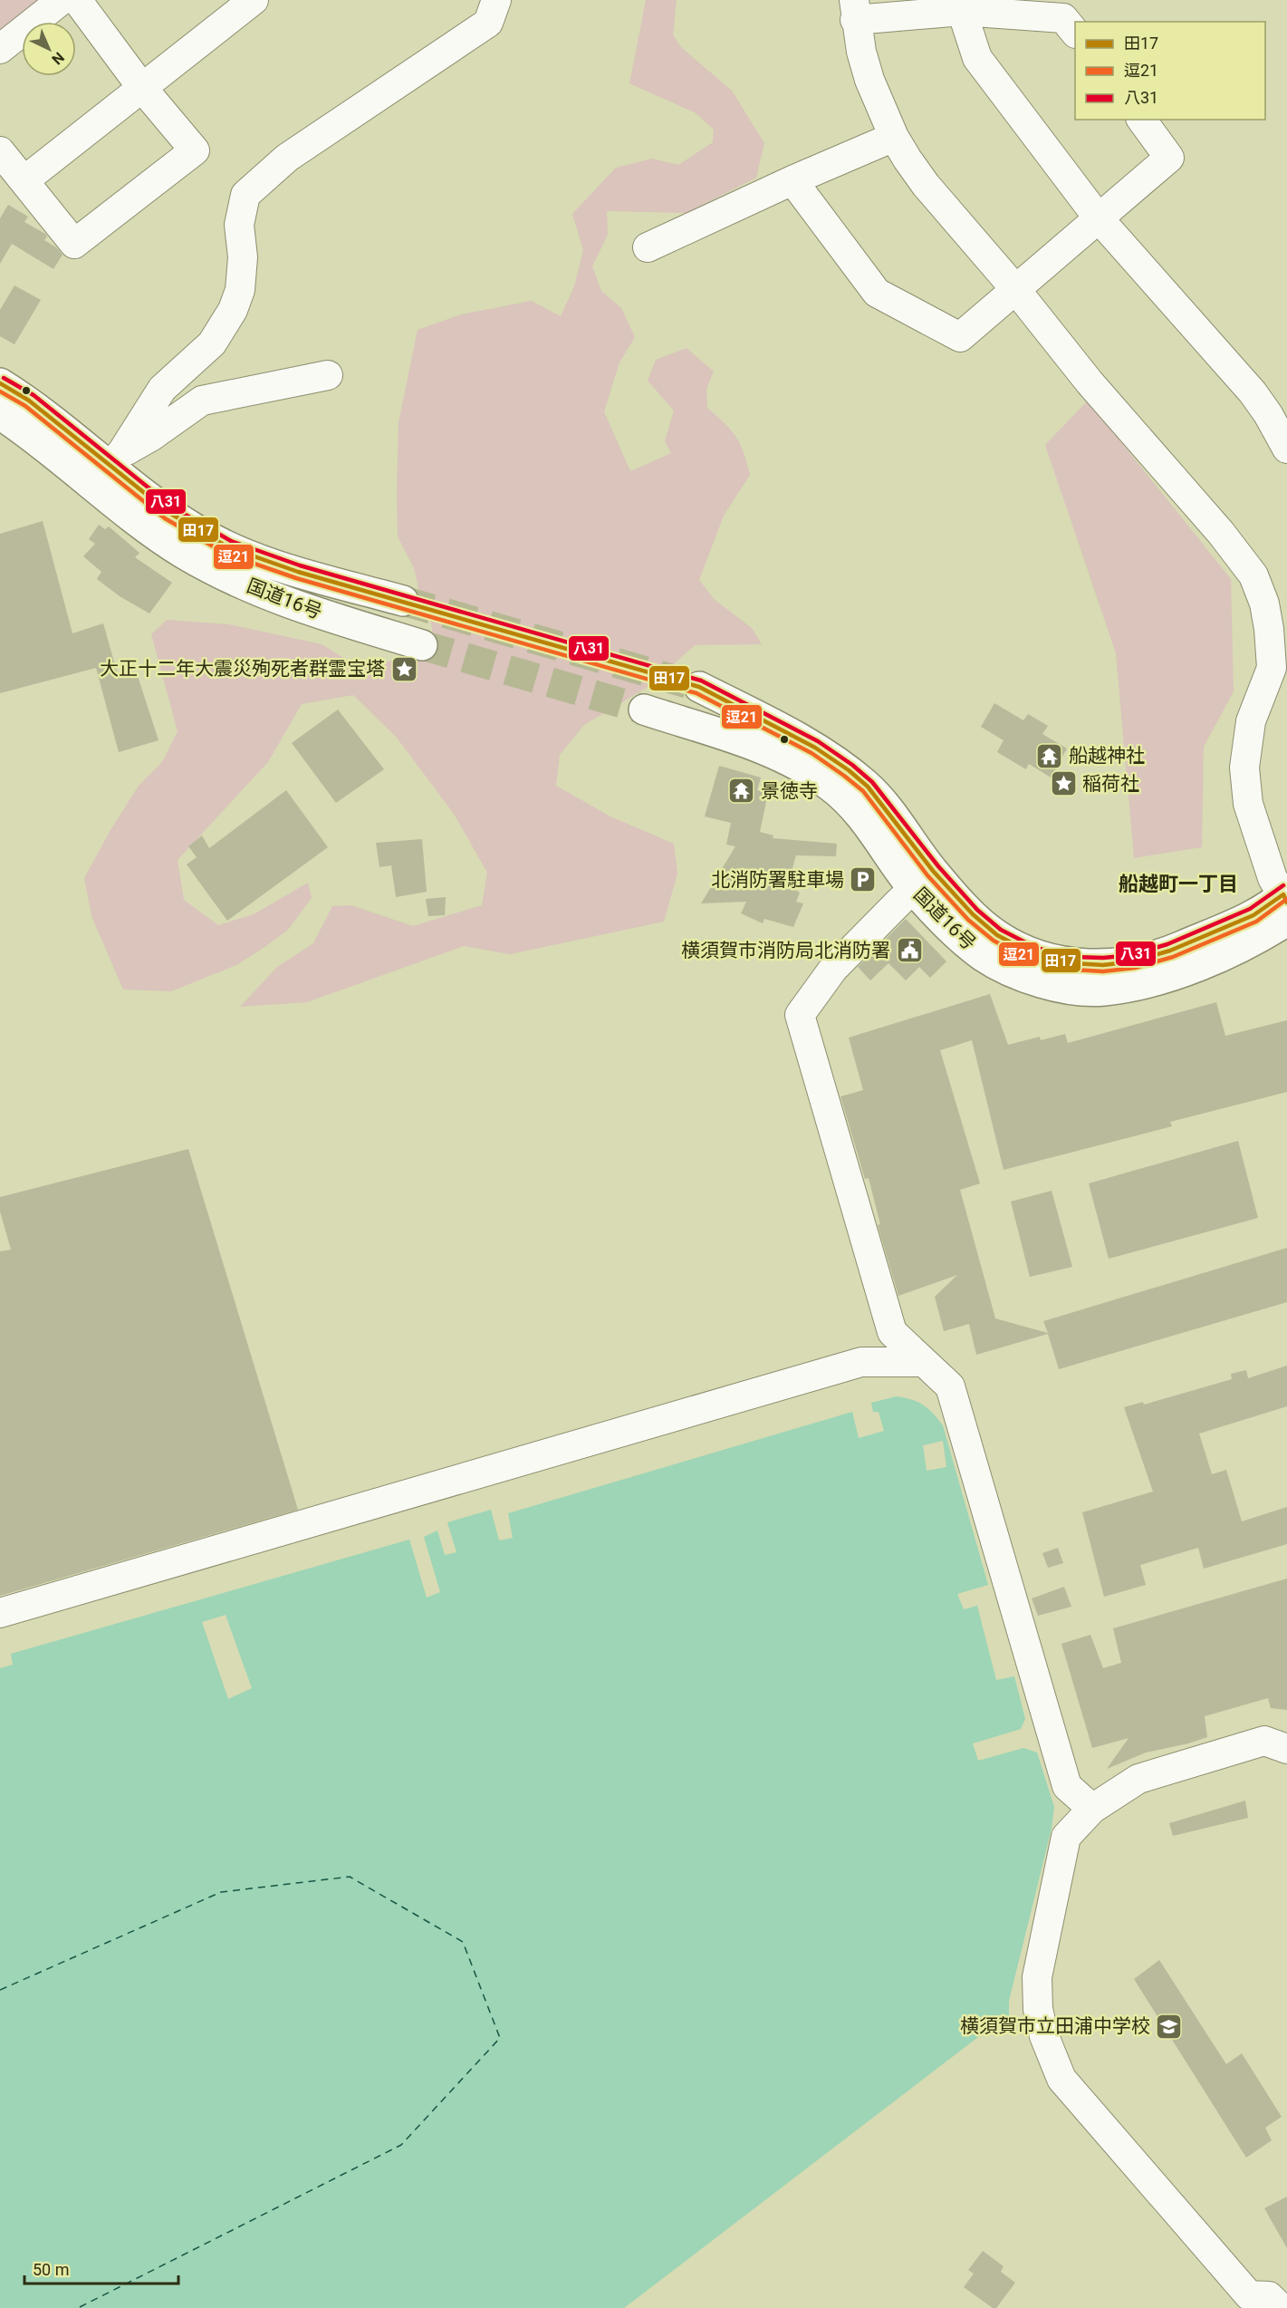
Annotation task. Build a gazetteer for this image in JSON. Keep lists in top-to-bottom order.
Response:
{
  "streets": {
    "highway": ["国道16号"]
  },
  "districts": ["船越町一丁目"],
  "places": {
    "place": ["大正十二年大震災殉死者群霊宝塔", "稲荷社"],
    "temple": ["船越神社", "景徳寺"],
    "parking": ["北消防署駐車場"],
    "public building": ["横須賀市消防局北消防署"],
    "school or university": ["横須賀市立田浦中学校"]
  },
  "lines": ["transit line 八31", "transit line 田17", "transit line 逗21"],
  "legend": ["田17", "逗21", "八31"],
  "scale_bar": "50 m",
  "north": "bottom right"
}
